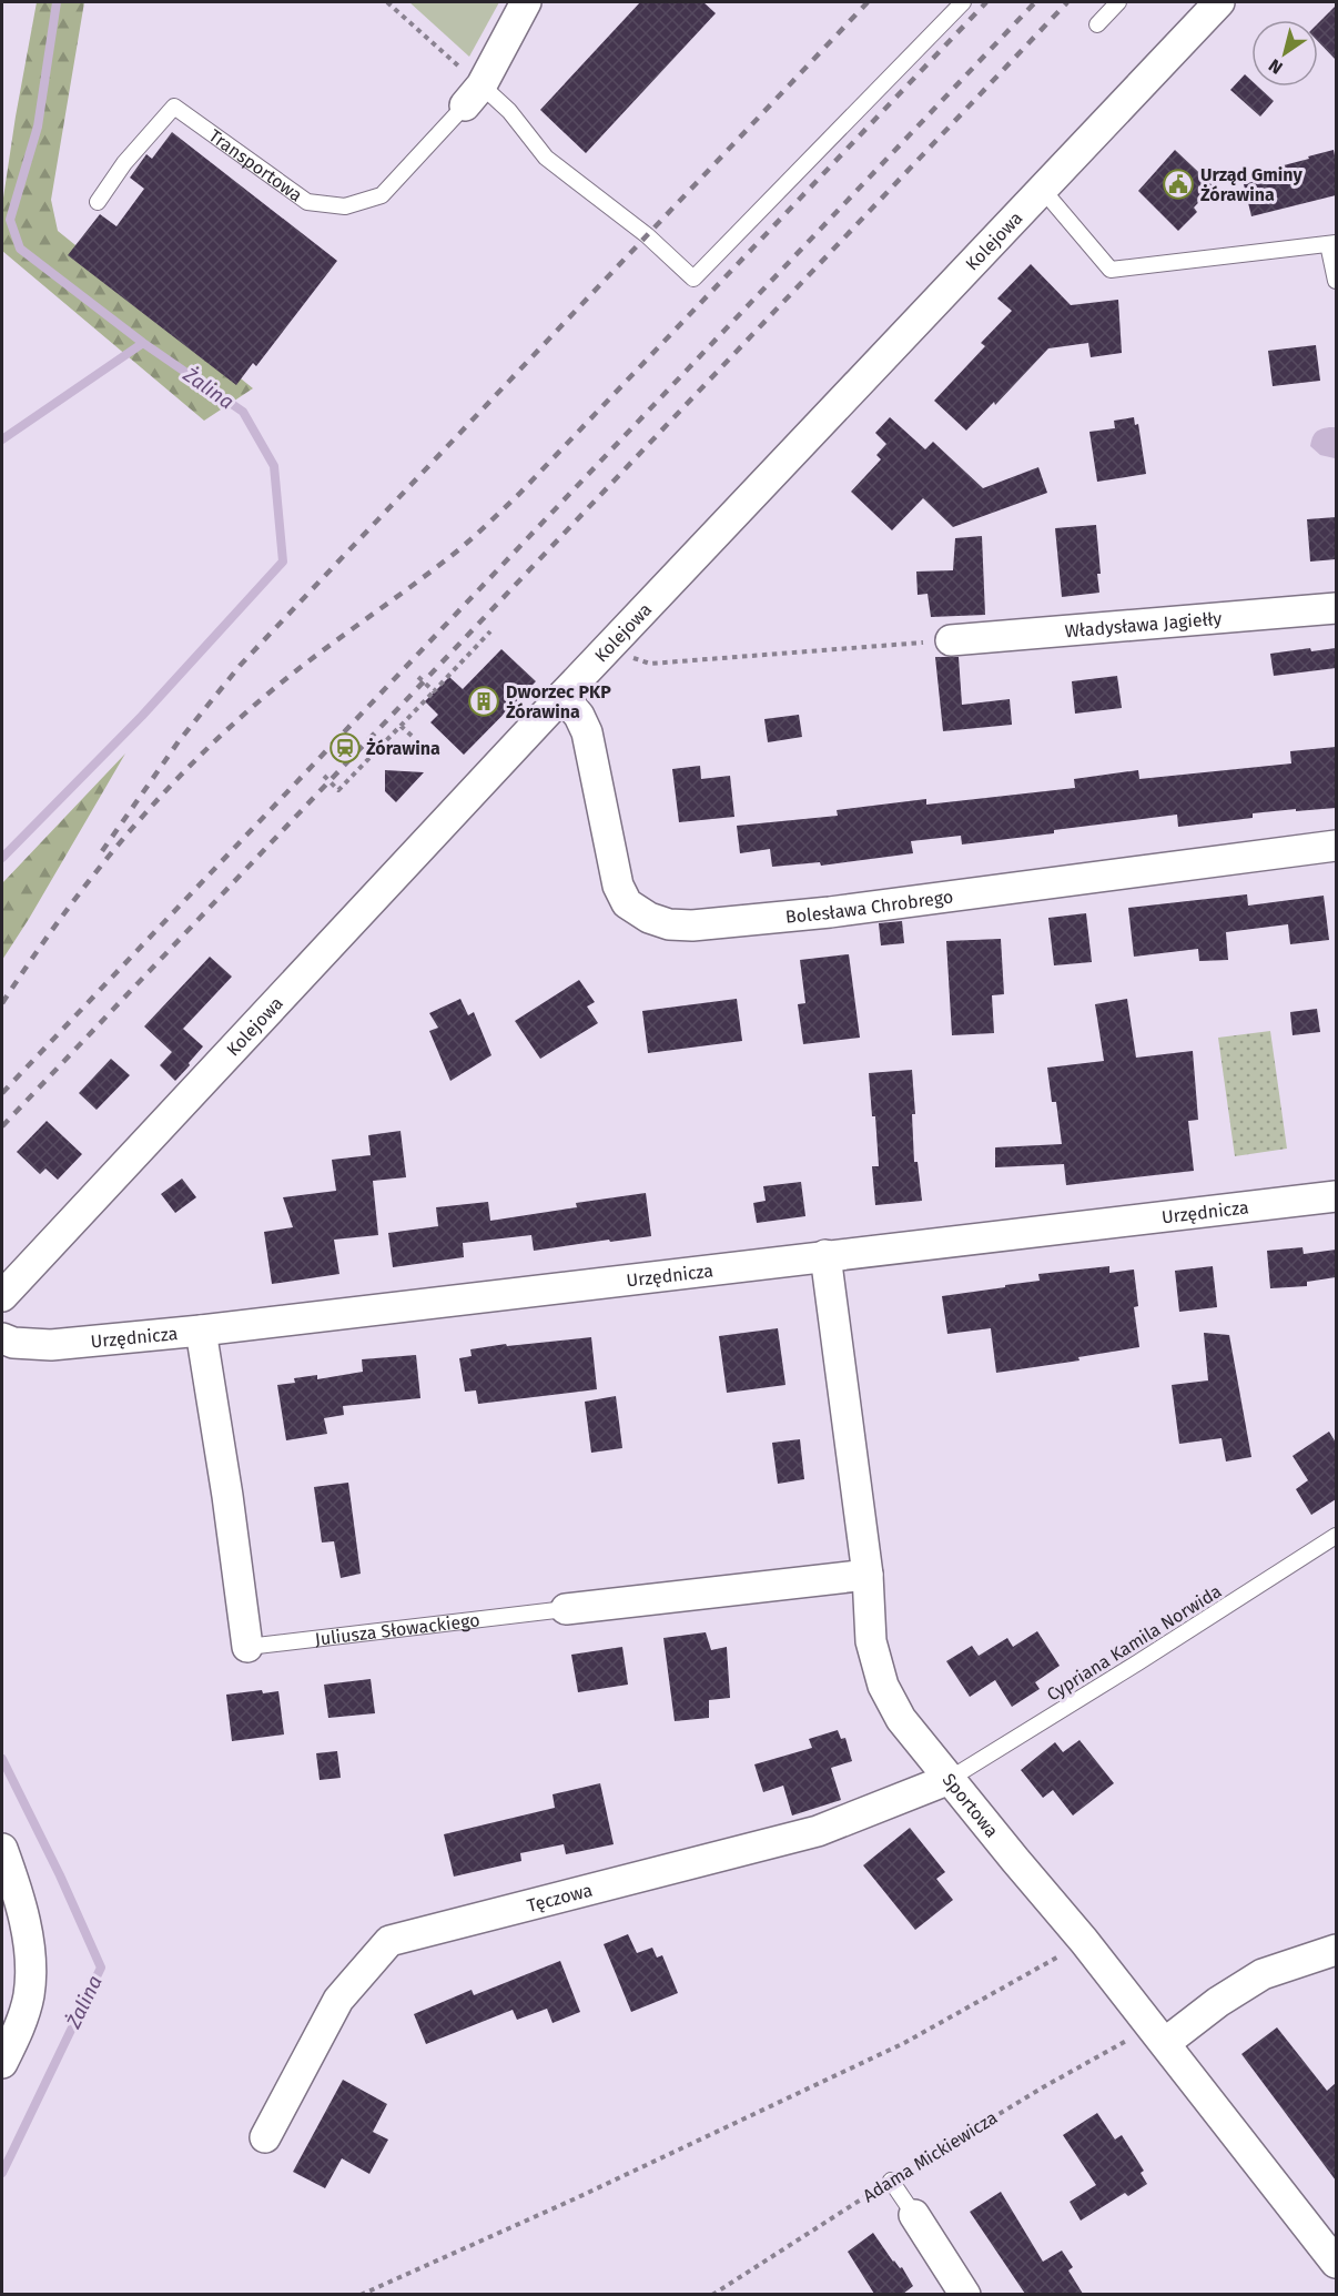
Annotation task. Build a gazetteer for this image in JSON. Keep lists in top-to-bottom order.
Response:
{
  "streets": {
    "street": [
      "Transportowa",
      "Kolejowa",
      "Władysława Jagiełły",
      "Bolesława Chrobrego",
      "Urzędnicza",
      "Juliusza Słowackiego",
      "Sportowa",
      "Tęczowa"
    ],
    "lane": ["Cypriana Kamila Norwida"],
    "path": ["Adama Mickiewicza"]
  },
  "crossings": [
    ["Kolejowa", "Bolesława Chrobrego"],
    ["Urzędnicza", "Juliusza Słowackiego"],
    ["Urzędnicza", "Sportowa"],
    ["Juliusza Słowackiego", "Sportowa"],
    ["Cypriana Kamila Norwida", "Sportowa"],
    ["Cypriana Kamila Norwida", "Tęczowa"],
    ["Sportowa", "Tęczowa"],
    ["Sportowa", "Adama Mickiewicza"]
  ],
  "water": ["Żalina"],
  "places": {
    "public building": ["Urząd Gminy Żórawina"],
    "building": ["Dworzec PKP Żórawina"],
    "station": ["Żórawina"]
  },
  "north": "bottom left"
}
